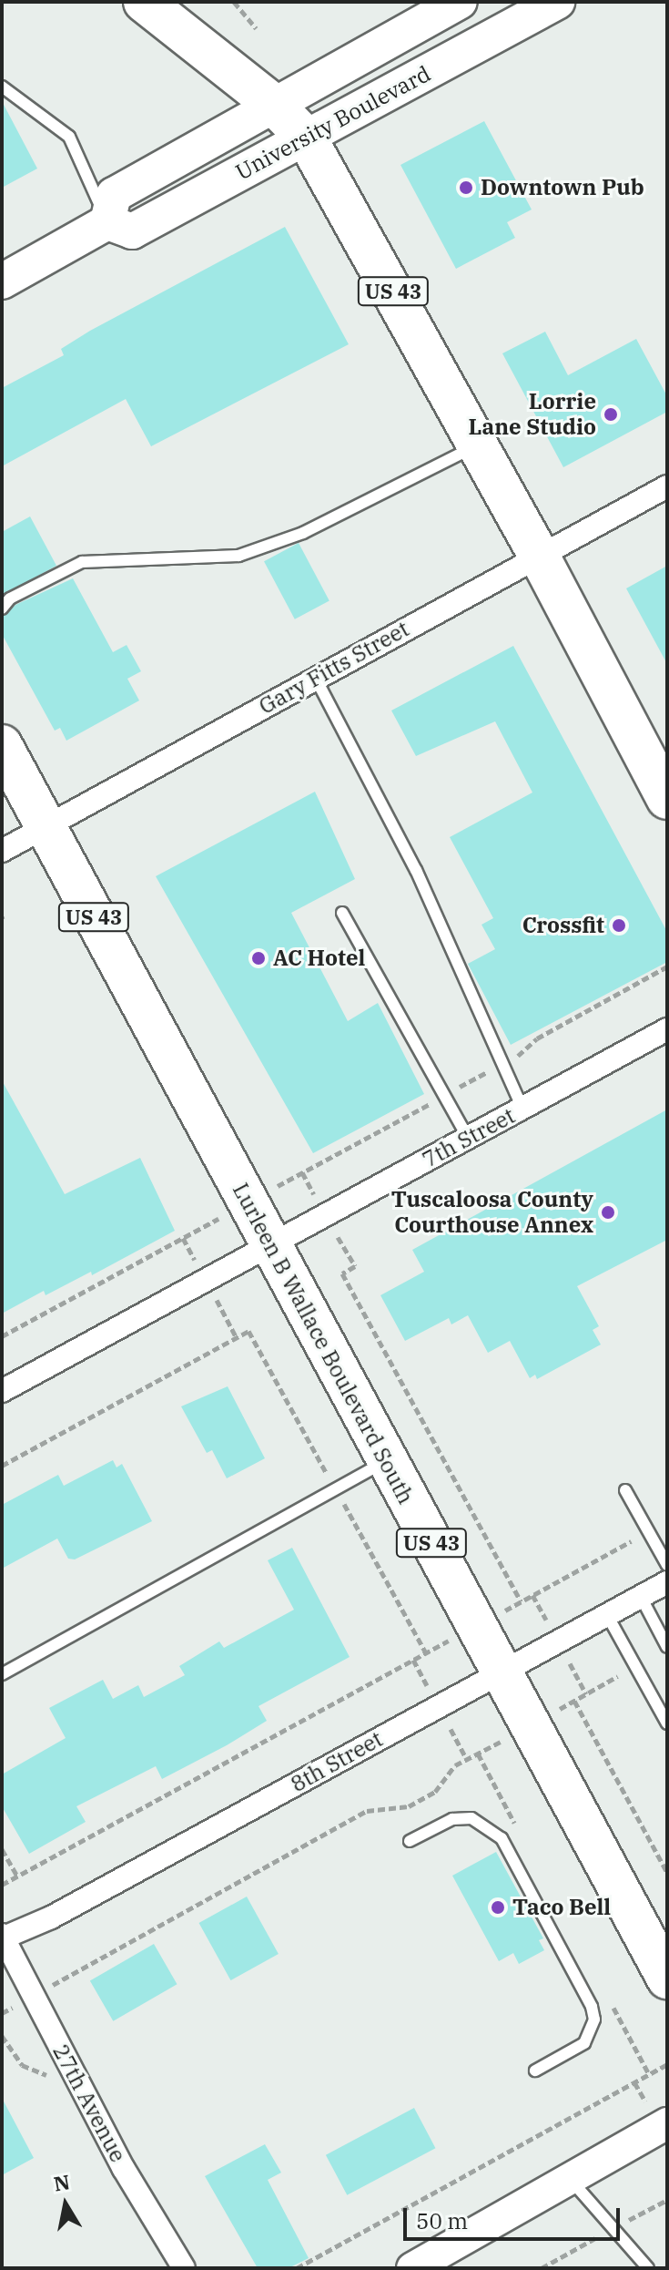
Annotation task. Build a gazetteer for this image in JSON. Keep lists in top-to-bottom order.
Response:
{
  "streets": {
    "highway": ["US 43", "Lurleen B Wallace Boulevard South"],
    "main road": ["University Boulevard"],
    "street": [
      "Gary Fitts Street",
      "7th Street",
      "8th Street",
      "27th Avenue"
    ]
  },
  "crossings": [
    ["University Boulevard", "US 43"],
    ["US 43", "Gary Fitts Street"],
    ["Gary Fitts Street", "Lurleen B Wallace Boulevard South"],
    ["7th Street", "Lurleen B Wallace Boulevard South"],
    ["Lurleen B Wallace Boulevard South", "8th Street"],
    ["8th Street", "27th Avenue"]
  ],
  "places": [
    "Downtown Pub",
    "Lorrie Lane Studio",
    "Crossfit",
    "AC Hotel",
    "Tuscaloosa County Courthouse Annex",
    "Taco Bell"
  ],
  "scale_bar": "50 m",
  "north": "top"
}
